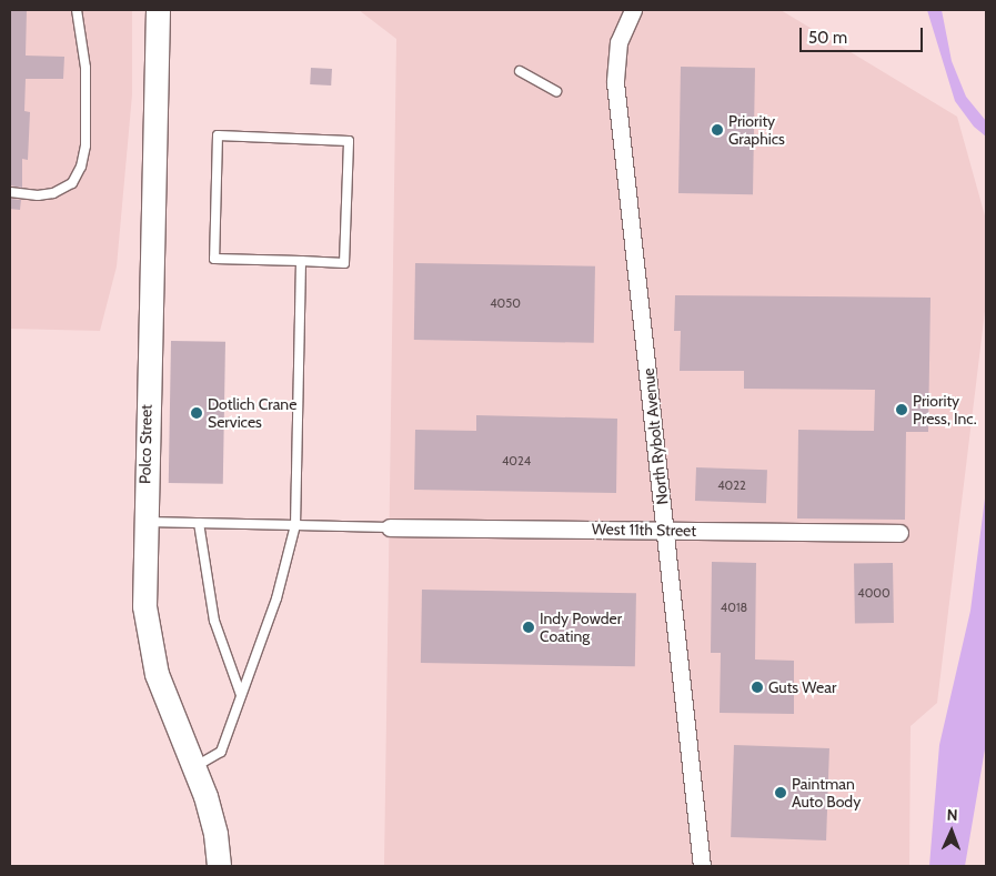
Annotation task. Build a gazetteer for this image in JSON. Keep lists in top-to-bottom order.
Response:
{
  "streets": {
    "street": ["North Rybolt Avenue", "Polco Street", "West 11th Street"]
  },
  "crossings": [
    ["North Rybolt Avenue", "West 11th Street"]
  ],
  "places": [
    "Priority Graphics",
    "Priority Press, Inc.",
    "Dotlich Crane Services",
    "Indy Powder Coating",
    "Guts Wear",
    "Paintman Auto Body"
  ],
  "house_numbers": [
    "4050",
    "4024",
    "4022",
    "4000",
    "4018"
  ],
  "scale_bar": "50 m",
  "north": "top"
}
